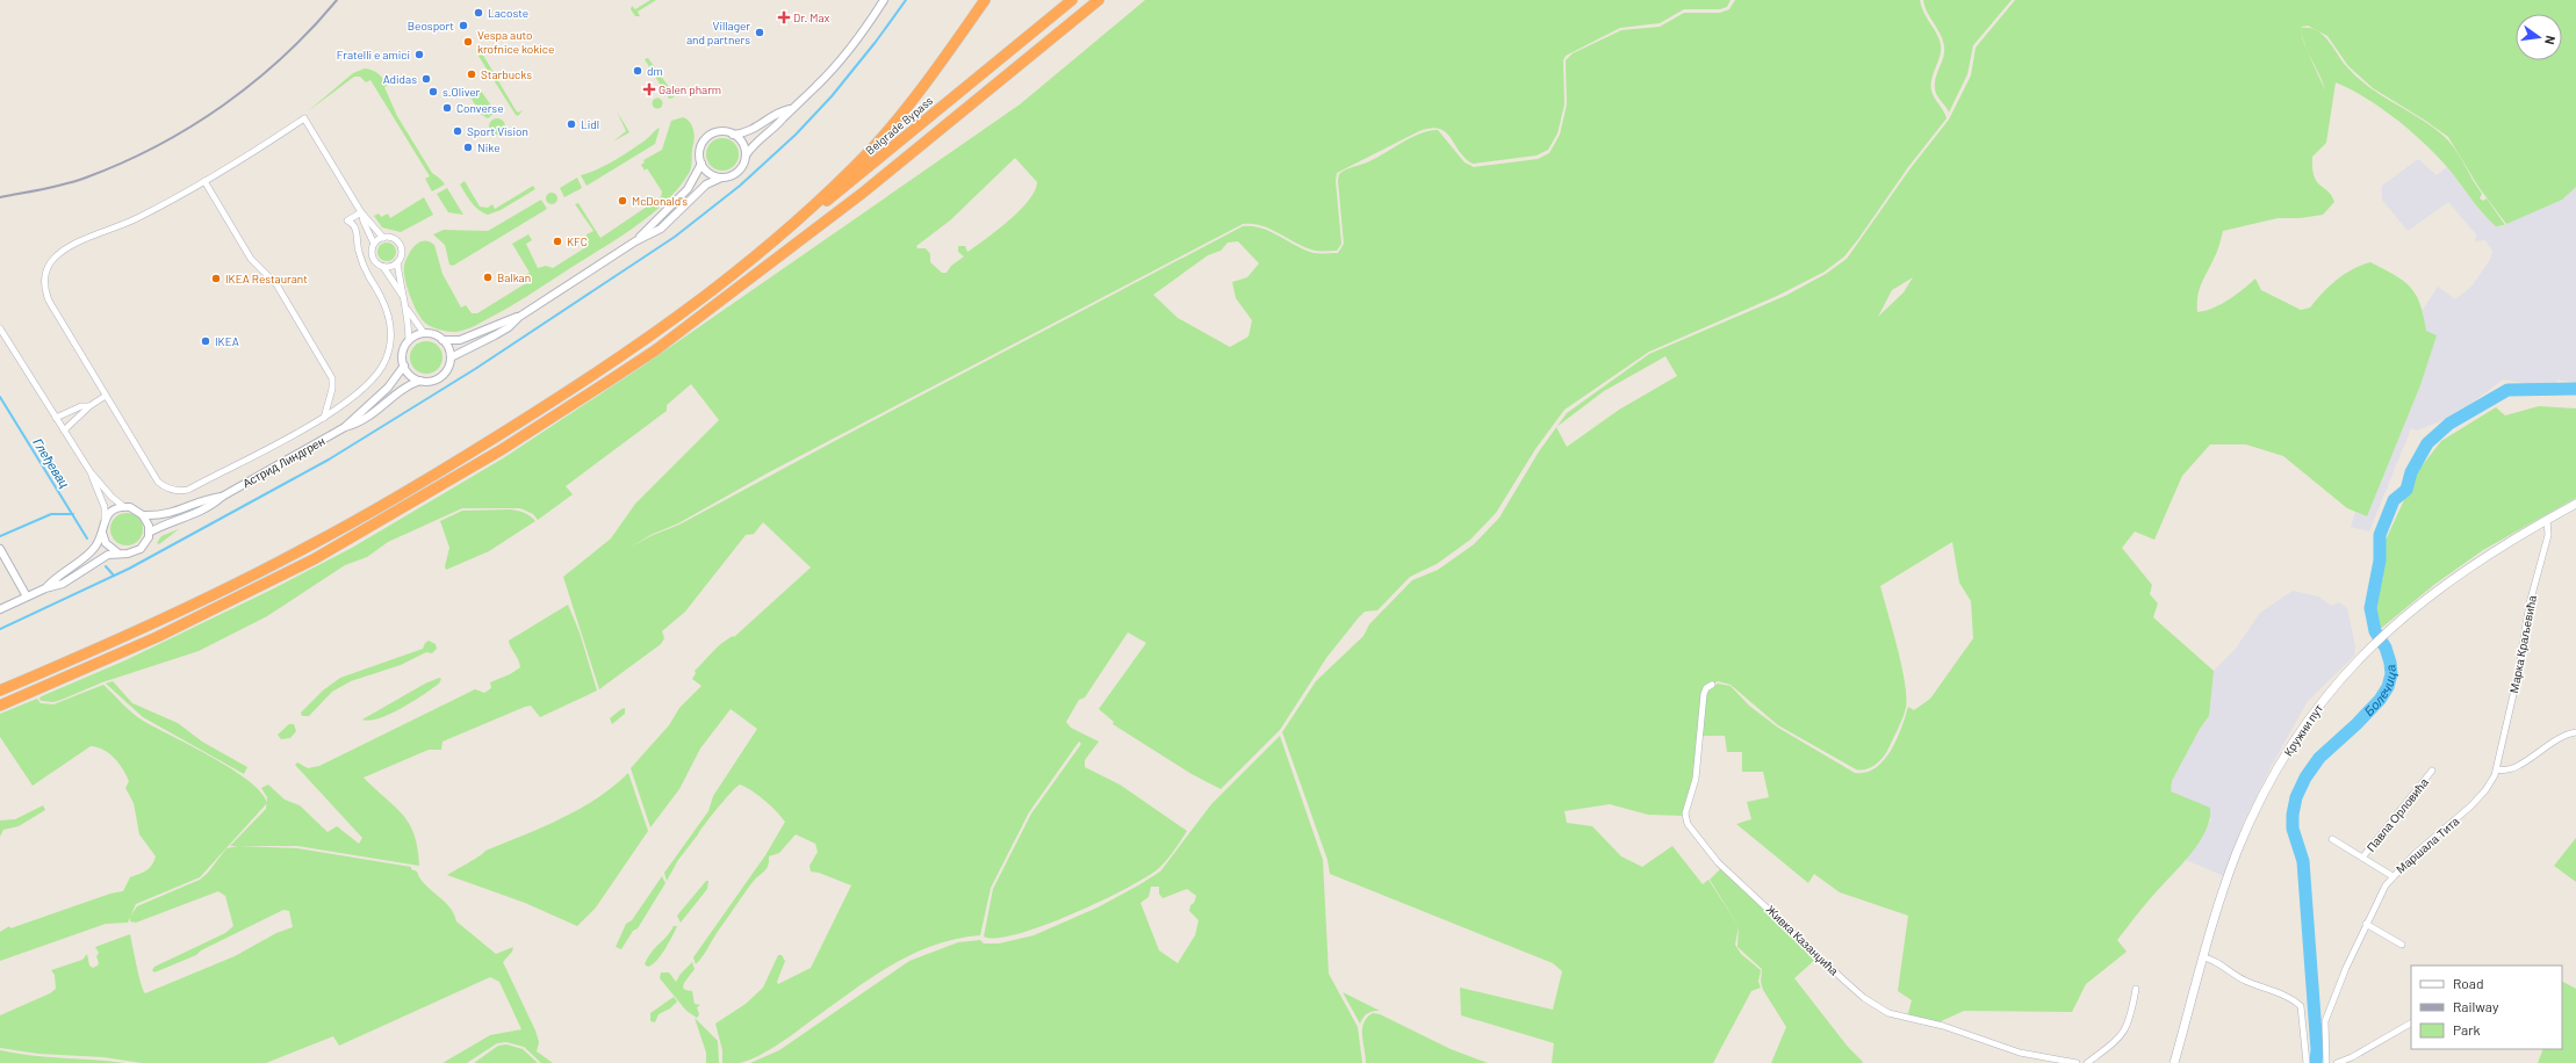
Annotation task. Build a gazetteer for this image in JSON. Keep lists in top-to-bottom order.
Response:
{
  "streets": {
    "highway": ["Belgrade Bypass"],
    "main road": ["Кружни пут"],
    "street": [
      "Астрид Линдгрен",
      "Марка Краљевића",
      "Павла Орловића",
      "Маршала Тита",
      "Живка Казанџића"
    ]
  },
  "crossings": [
    ["Марка Краљевића", "Кружни пут"],
    ["Марка Краљевића", "Маршала Тита"],
    ["Павла Орловића", "Маршала Тита"]
  ],
  "water": ["Глеђевац", "Болечица"],
  "places": {
    "other": [
      "Lacoste",
      "Beosport",
      "Villager and partners",
      "Vespa auto krofnice kokice",
      "Fratelli e amici",
      "dm",
      "Starbucks",
      "Adidas",
      "s.Oliver",
      "Converse",
      "Lidl",
      "Sport Vision",
      "Nike",
      "McDonald's",
      "KFC",
      "Balkan",
      "IKEA Restaurant",
      "IKEA"
    ],
    "health": ["Dr. Max", "Galen pharm"]
  },
  "legend": ["Road", "Railway", "Park"],
  "north": "right"
}
